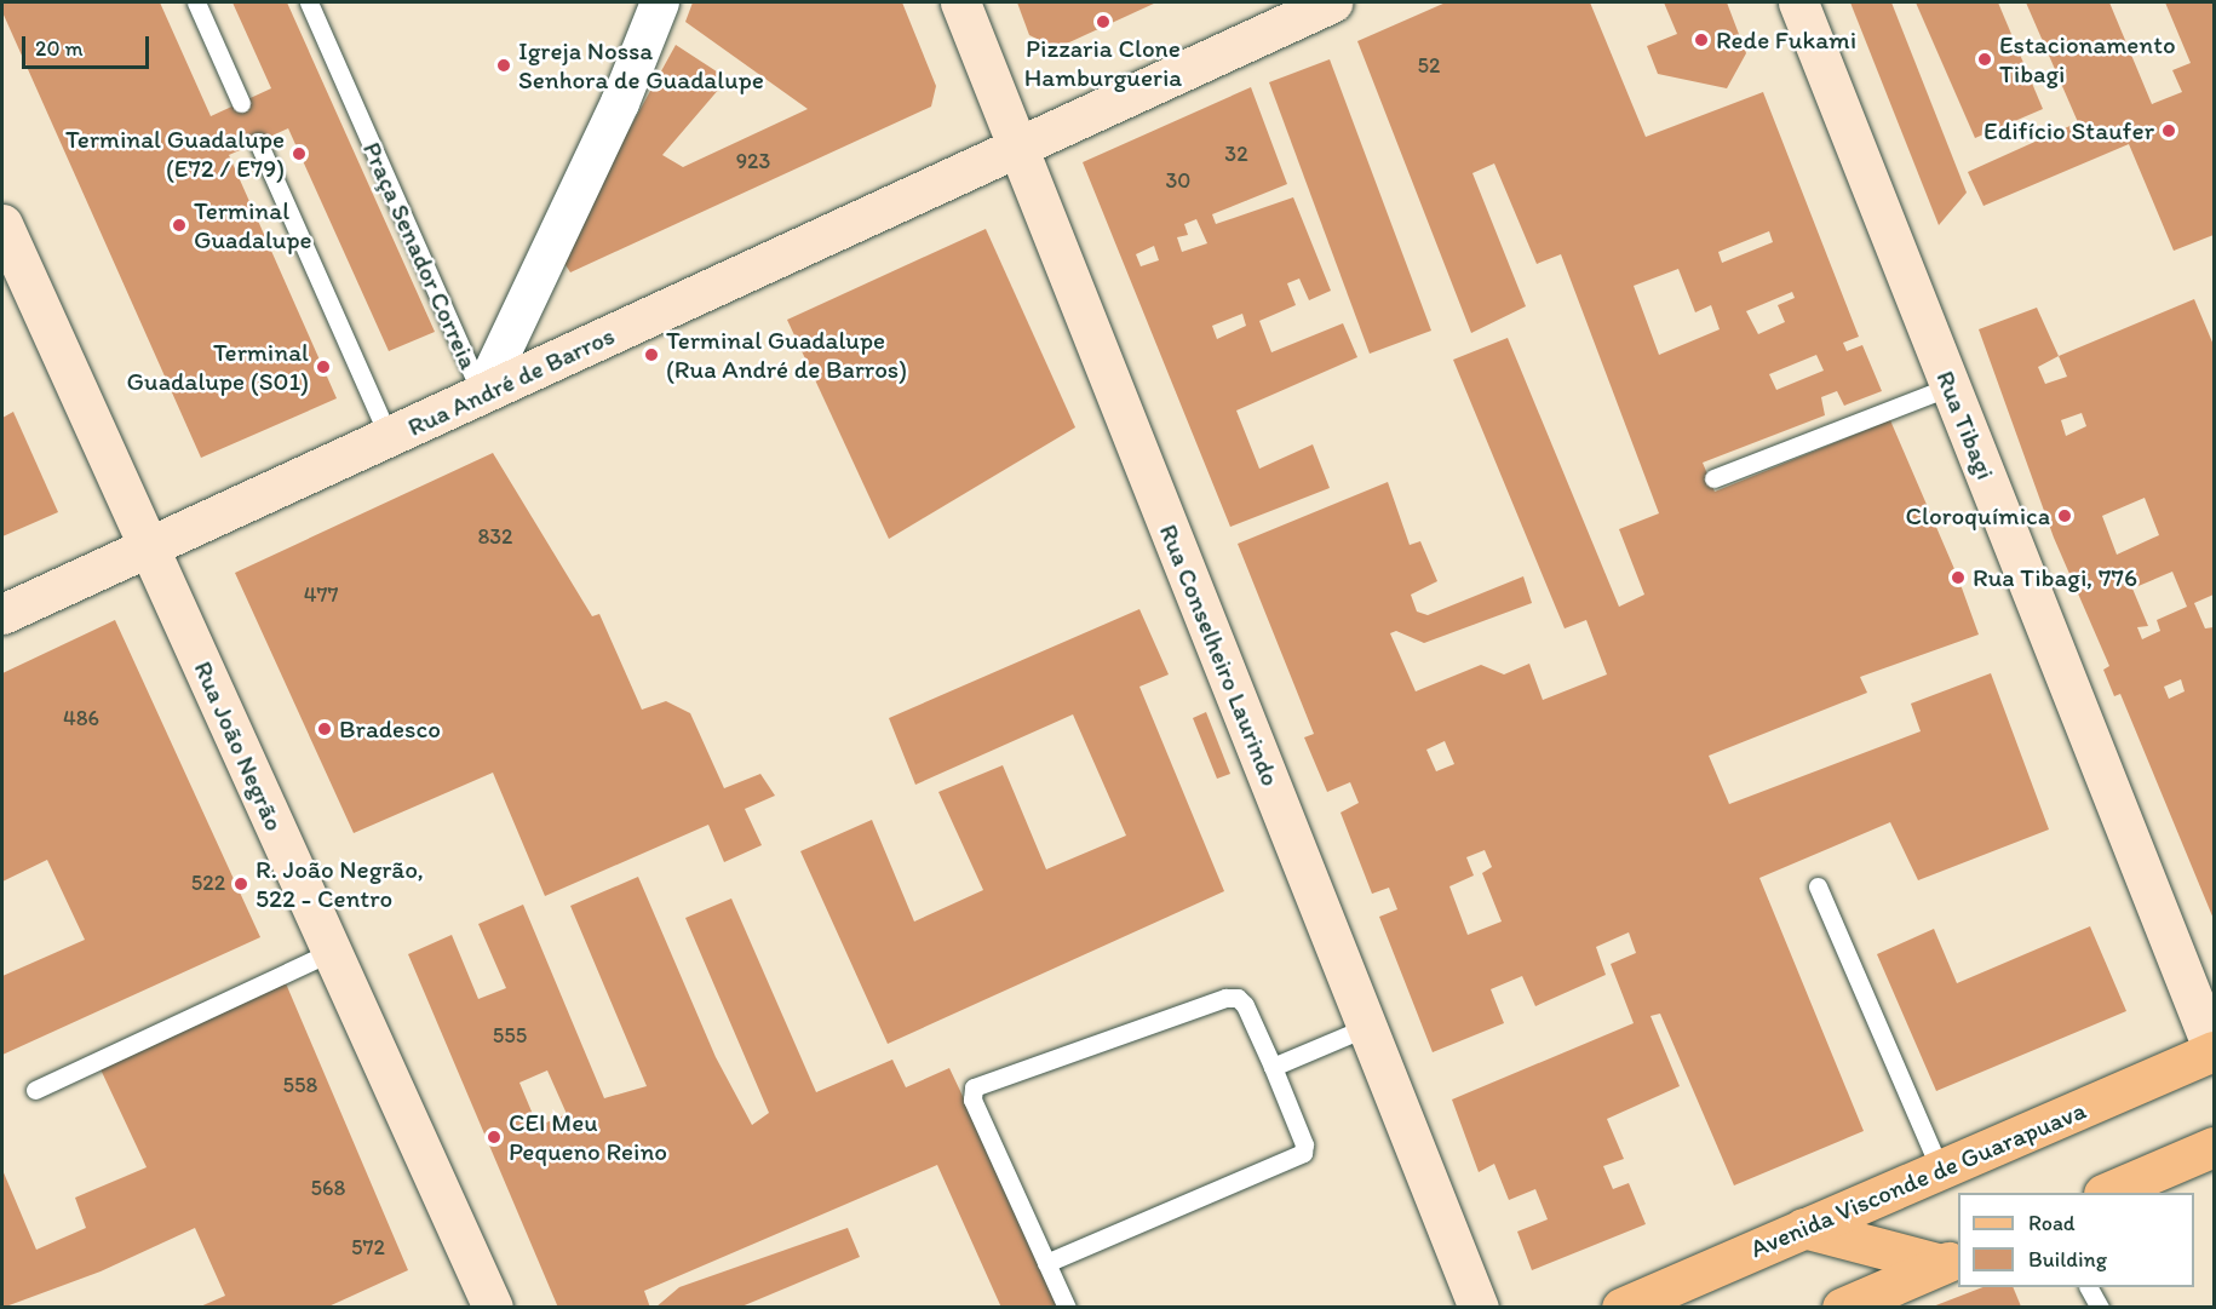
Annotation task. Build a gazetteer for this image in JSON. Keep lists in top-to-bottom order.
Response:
{
  "streets": {
    "main road": [
      "Rua André de Barros",
      "Rua Tibagi",
      "Rua Conselheiro Laurindo",
      "Rua João Negrão",
      "Avenida Visconde de Guarapuava"
    ],
    "street": ["Praça Senador Correia"]
  },
  "crossings": [
    ["Praça Senador Correia", "Rua André de Barros"],
    ["Rua André de Barros", "Rua Conselheiro Laurindo"],
    ["Rua André de Barros", "Rua João Negrão"],
    ["Rua Tibagi", "Avenida Visconde de Guarapuava"]
  ],
  "places": [
    "Pizzaria Clone Hamburgueria",
    "Rede Fukami",
    "Estacionamento Tibagi",
    "Igreja Nossa Senhora de Guadalupe",
    "Edifício Staufer",
    "Terminal Guadalupe (E72 / E79)",
    "Terminal Guadalupe",
    "Terminal Guadalupe (Rua André de Barros)",
    "Terminal Guadalupe (S01)",
    "Cloroquímica",
    "Rua Tibagi, 776",
    "Bradesco",
    "R. João Negrão, 522 - Centro",
    "CEI Meu Pequeno Reino"
  ],
  "house_numbers": [
    "52",
    "32",
    "923",
    "30",
    "832",
    "477",
    "486",
    "522",
    "555",
    "558",
    "568",
    "572"
  ],
  "legend": ["Road", "Building"],
  "scale_bar": "20 m"
}
